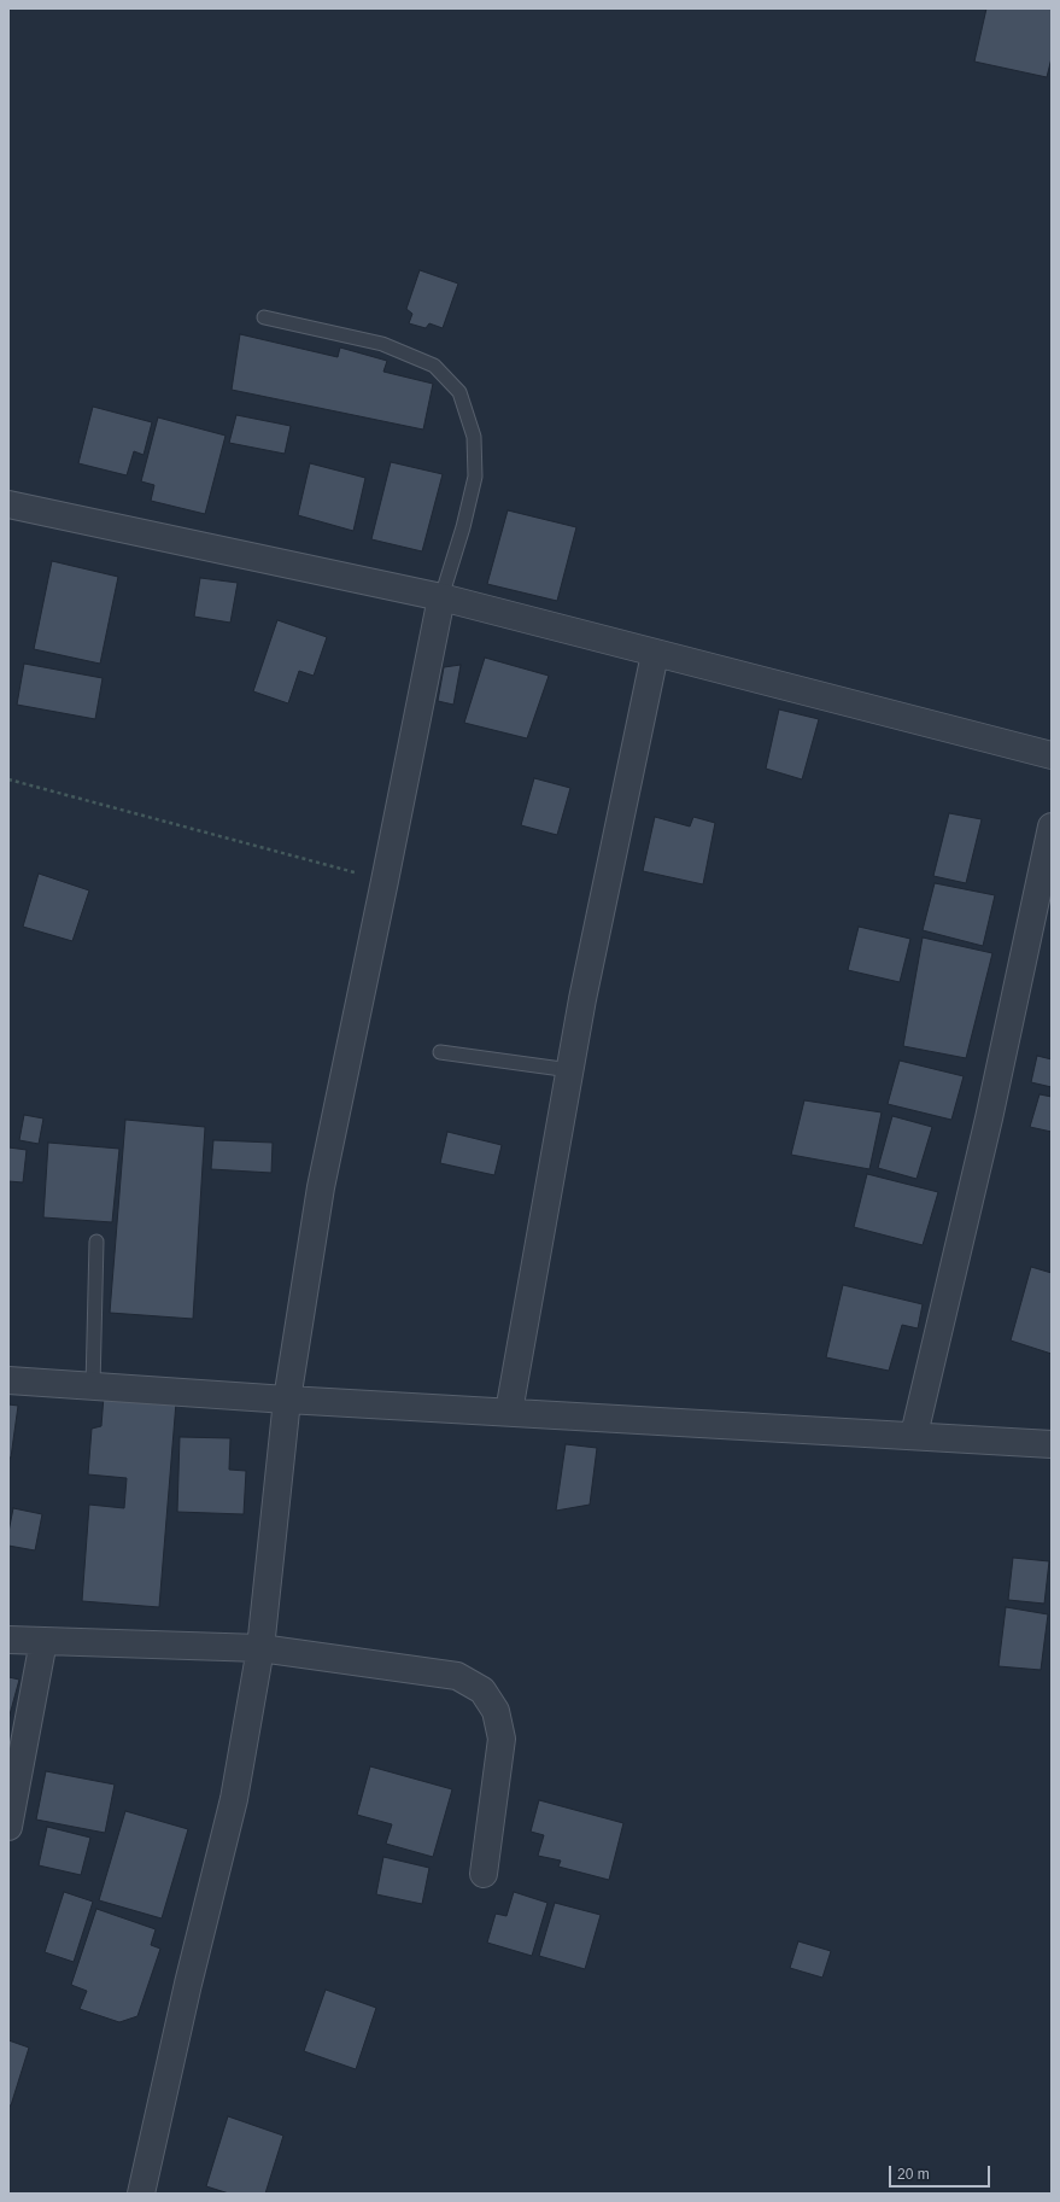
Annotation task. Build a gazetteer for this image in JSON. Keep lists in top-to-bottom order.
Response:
{
  "scale_bar": "20 m"
}
